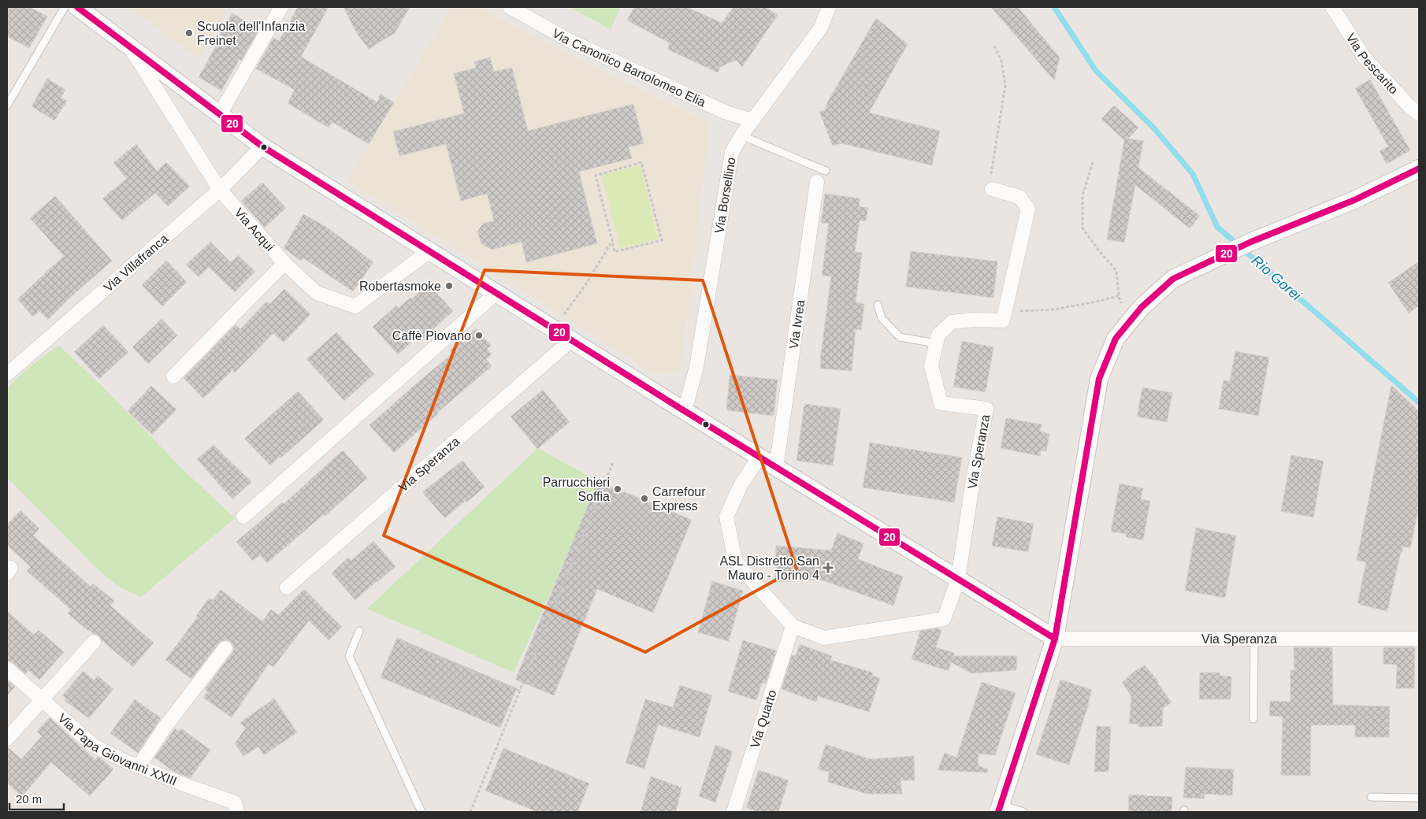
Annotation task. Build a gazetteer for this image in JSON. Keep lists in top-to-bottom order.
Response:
{
  "streets": {
    "street": [
      "Via Pescarito",
      "Via Canonico Bartolomeo Elia",
      "Via Borsellino",
      "Via Acqui",
      "Via Villafranca",
      "Via Ivrea",
      "Via Speranza",
      "Via Quarto",
      "Via Papa Giovanni XXIII"
    ]
  },
  "crossings": [
    ["Via Canonico Bartolomeo Elia", "Via Borsellino"],
    ["Via Acqui", "Via Villafranca"],
    ["Via Speranza", "Via Quarto"]
  ],
  "water": ["Rio Gorei"],
  "places": {
    "other": [
      "Scuola dell'Infanzia Freinet",
      "Robertasmoke",
      "Caffè Piovano",
      "Parrucchieri Soffia",
      "Carrefour Express"
    ],
    "health": ["ASL Distretto San Mauro - Torino 4"]
  },
  "lines": ["transit line 20"],
  "scale_bar": "20 m"
}
